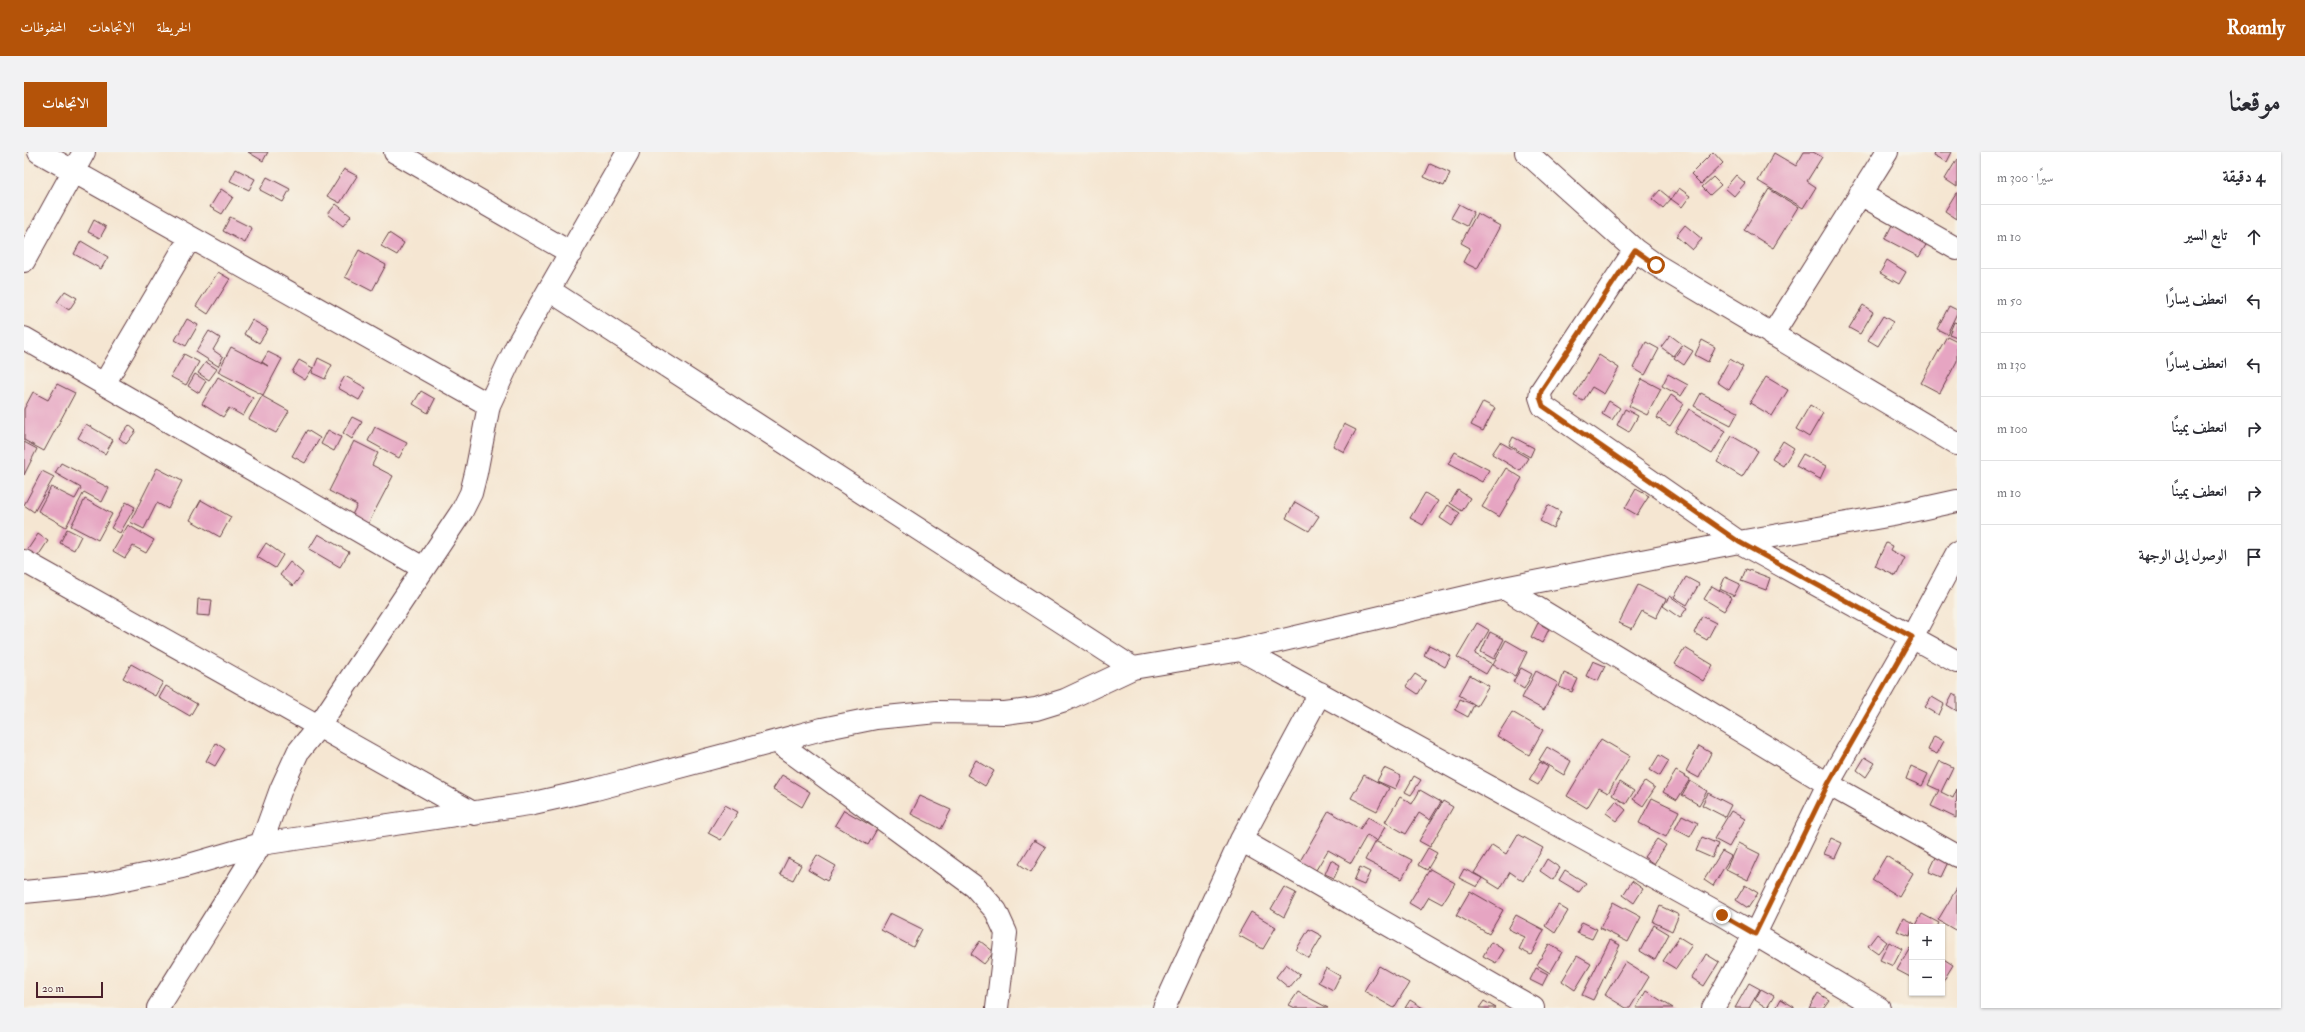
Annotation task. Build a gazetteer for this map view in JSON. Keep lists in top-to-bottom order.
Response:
{
  "scale_bar": "20 m",
  "page": {
    "header": "Roamly",
    "nav": ["الخريطة", "الاتجاهات", "المحفوظات"],
    "title": "موقعنا",
    "buttons": "الاتجاهات",
    "heading": ["4 دقيقة", "سيرًا · 300 m"],
    "list": [
      ["تابع السير", "10 m"],
      ["انعطف يسارًا", "50 m"],
      ["انعطف يسارًا", "130 m"],
      ["انعطف يمينًا", "100 m"],
      ["انعطف يمينًا", "10 m"],
      "الوصول إلى الوجهة"
    ],
    "map_buttons": ["+", "−"],
    "scale": "20 m"
  }
}
